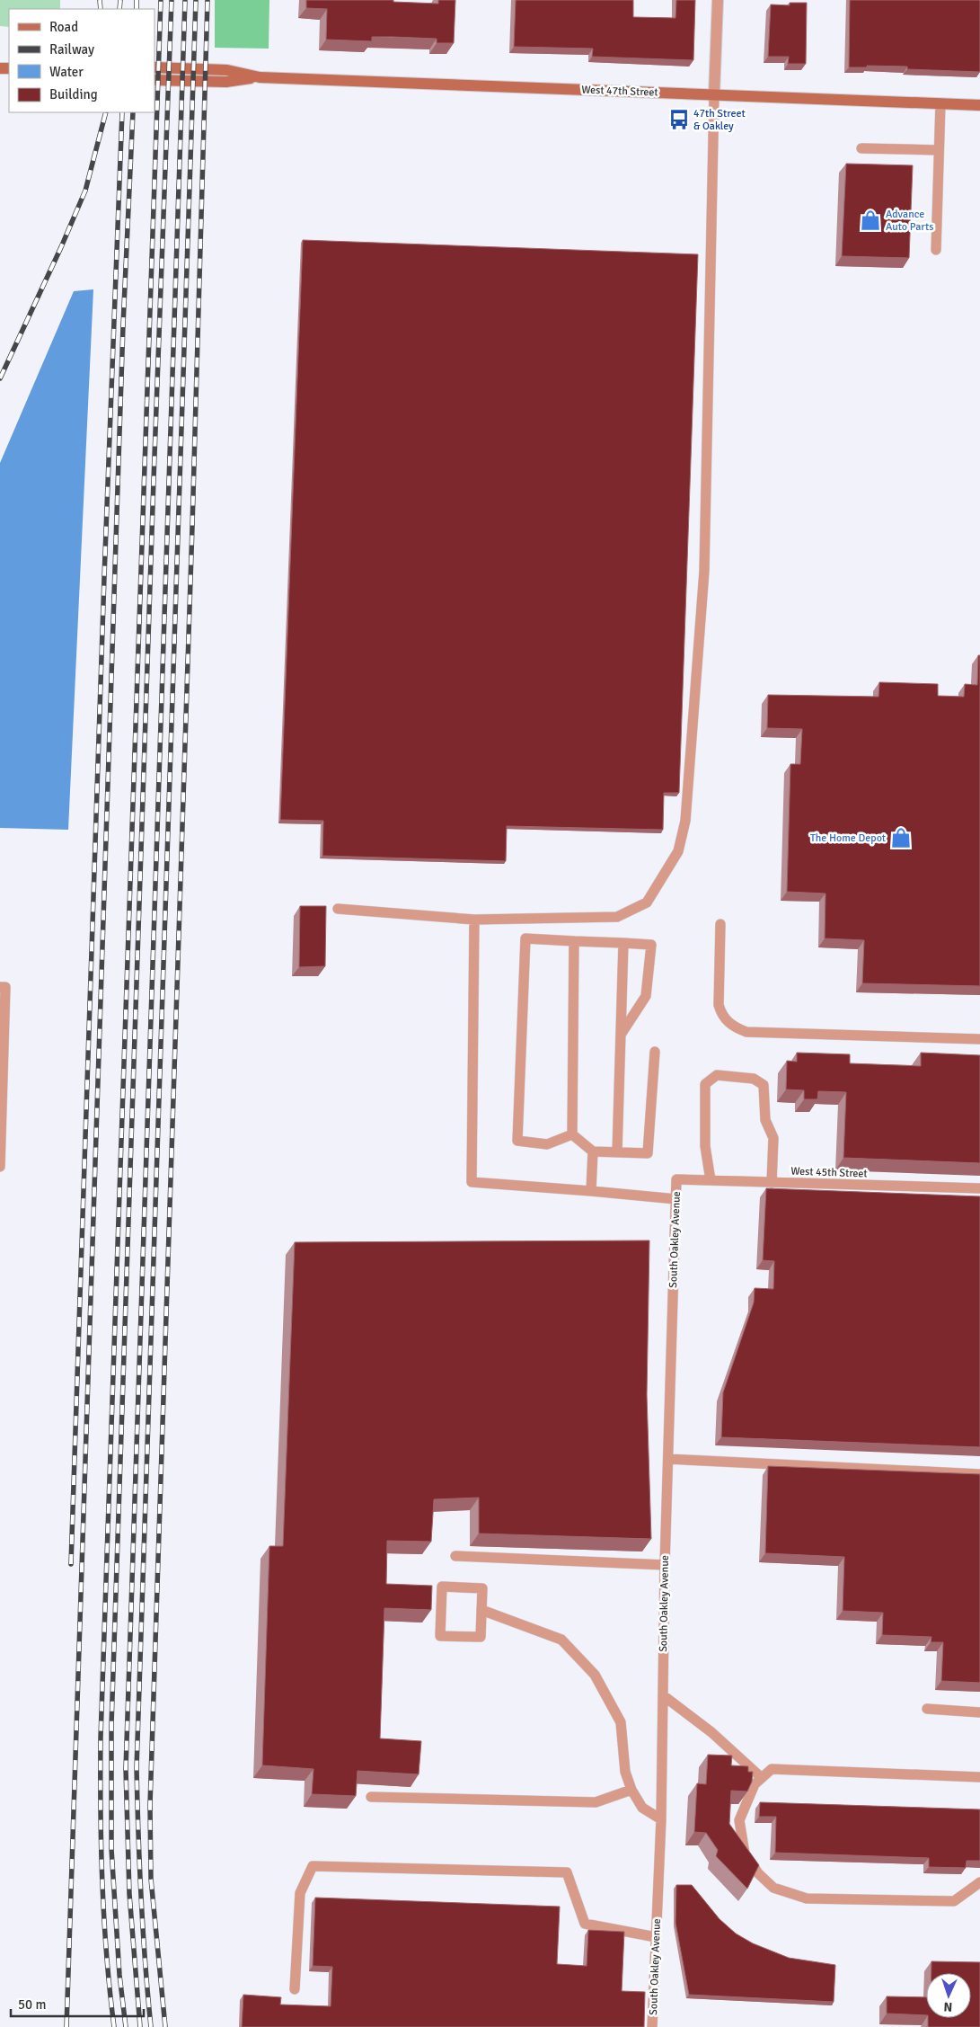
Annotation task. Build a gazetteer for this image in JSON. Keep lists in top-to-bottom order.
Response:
{
  "streets": {
    "main road": ["West 47th Street"],
    "lane": ["West 45th Street", "South Oakley Avenue"]
  },
  "crossings": [
    ["West 45th Street", "South Oakley Avenue"]
  ],
  "places": {
    "bus stop": ["47th Street & Oakley"],
    "shop": ["Advance Auto Parts", "The Home Depot"]
  },
  "legend": [
    "Road",
    "Railway",
    "Water",
    "Building"
  ],
  "scale_bar": "50 m",
  "north": "bottom"
}
